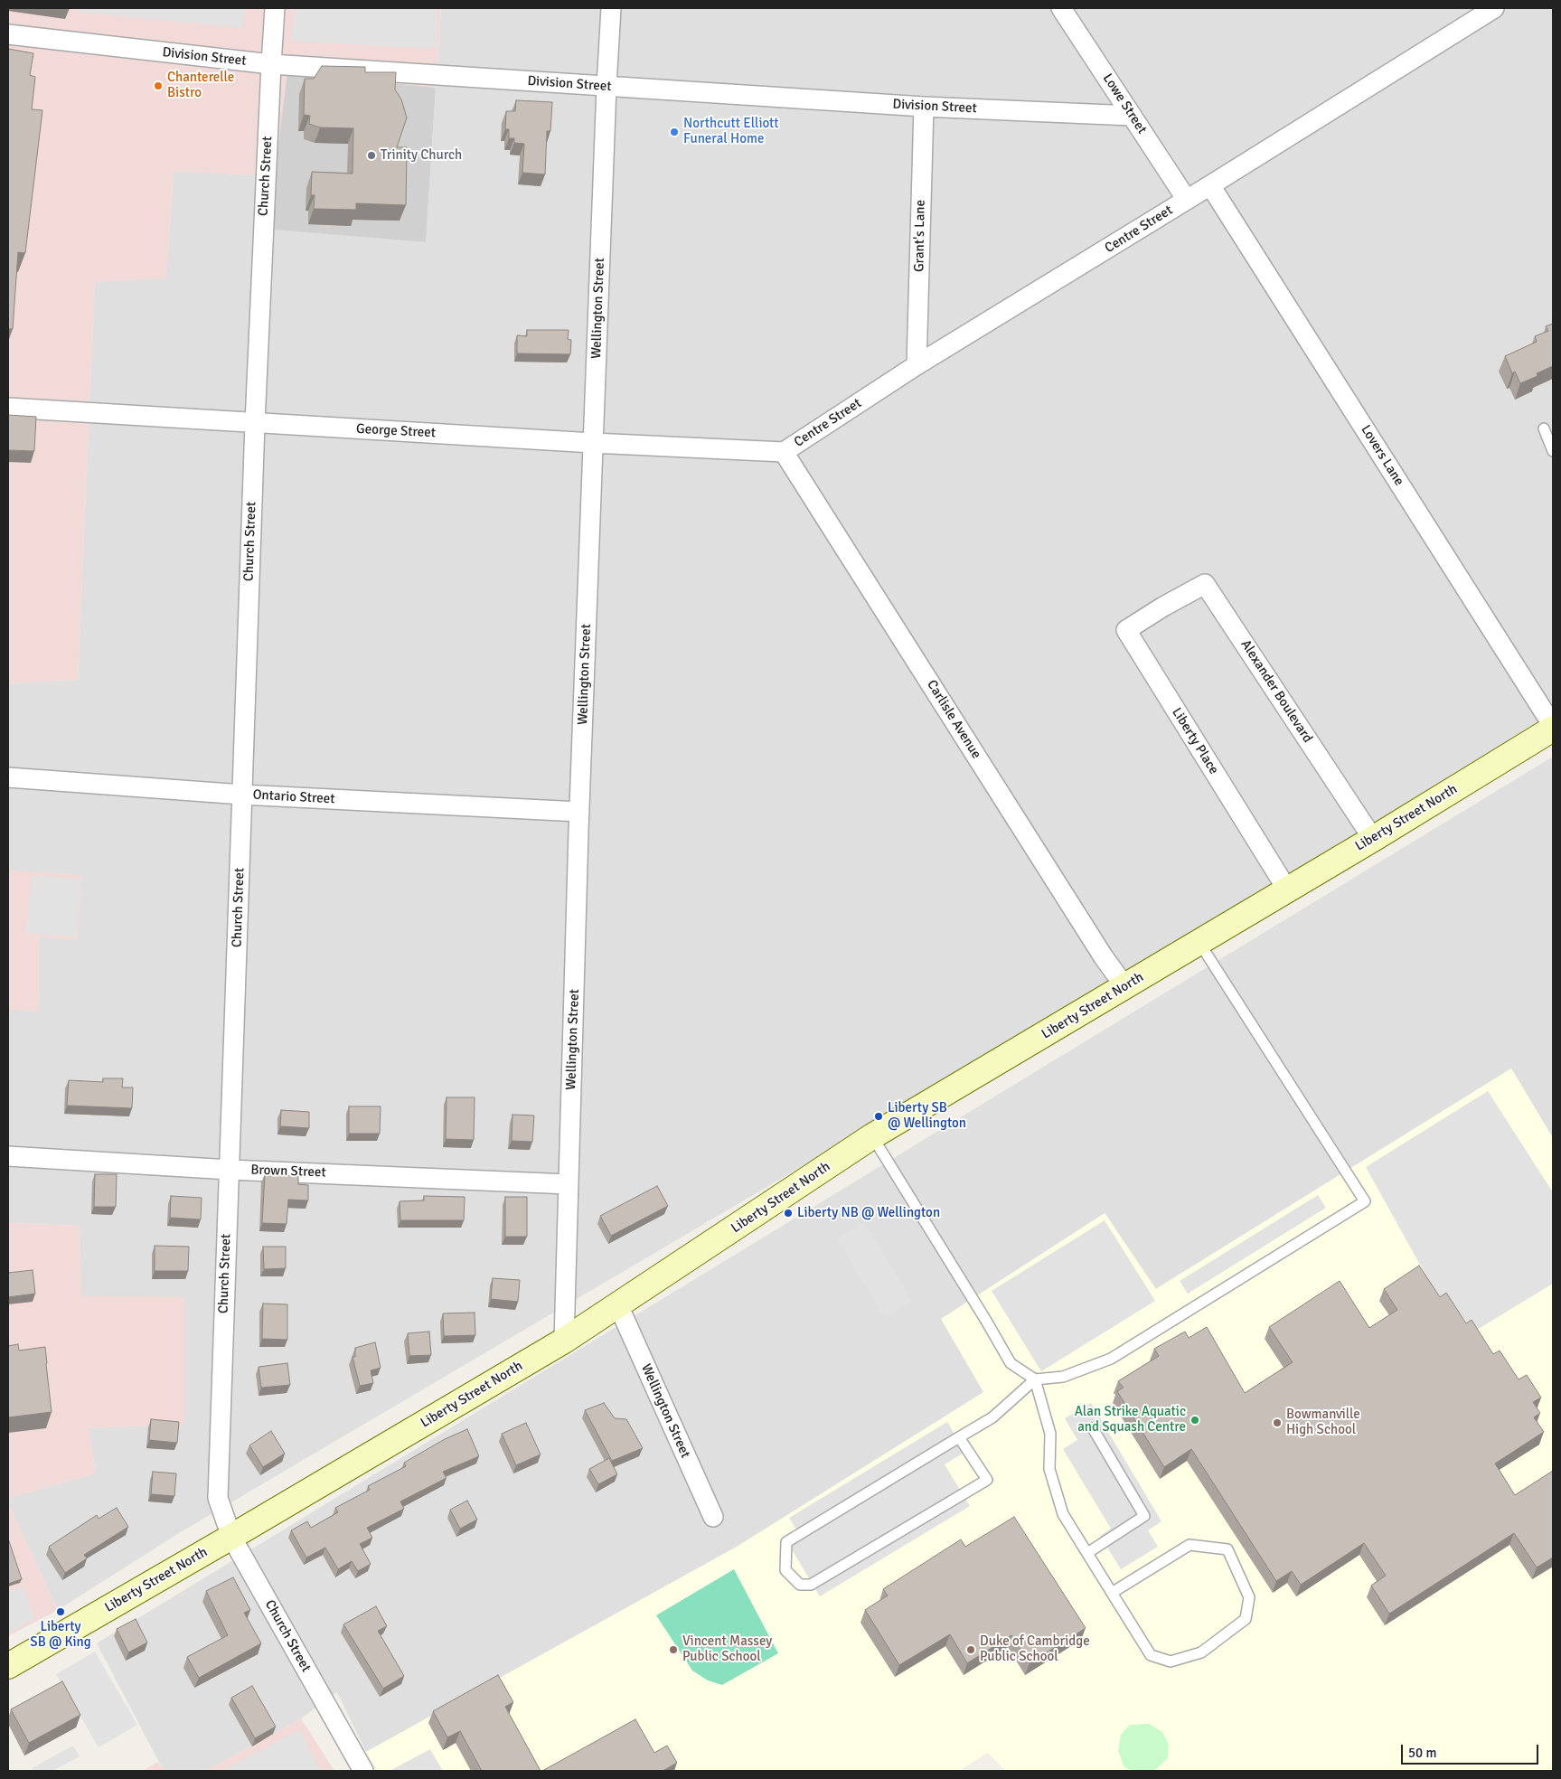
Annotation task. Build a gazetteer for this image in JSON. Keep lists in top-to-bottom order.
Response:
{
  "streets": {
    "main road": ["Liberty Street North"],
    "street": [
      "Division Street",
      "Lowe Street",
      "Church Street",
      "Centre Street",
      "Grant's Lane",
      "Wellington Street",
      "George Street",
      "Lovers Lane",
      "Alexander Boulevard",
      "Carlisle Avenue",
      "Liberty Place",
      "Ontario Street",
      "Brown Street"
    ]
  },
  "crossings": [
    ["Division Street", "Lowe Street"],
    ["Division Street", "Church Street"],
    ["Division Street", "Grant's Lane"],
    ["Division Street", "Wellington Street"],
    ["Lowe Street", "Centre Street"],
    ["Church Street", "George Street"],
    ["Church Street", "Ontario Street"],
    ["Church Street", "Liberty Street North"],
    ["Church Street", "Brown Street"],
    ["Centre Street", "Grant's Lane"],
    ["Centre Street", "George Street"],
    ["Centre Street", "Lovers Lane"],
    ["Centre Street", "Carlisle Avenue"],
    ["Wellington Street", "George Street"],
    ["Wellington Street", "Ontario Street"],
    ["Wellington Street", "Liberty Street North"],
    ["Wellington Street", "Brown Street"],
    ["George Street", "Carlisle Avenue"],
    ["Lovers Lane", "Liberty Street North"],
    ["Alexander Boulevard", "Liberty Place"],
    ["Alexander Boulevard", "Liberty Street North"],
    ["Carlisle Avenue", "Liberty Street North"],
    ["Liberty Place", "Liberty Street North"]
  ],
  "places": [
    "Chanterelle Bistro",
    "Northcutt Elliott Funeral Home",
    "Trinity Church",
    "Liberty SB @ Wellington",
    "Liberty NB @ Wellington",
    "Alan Strike Aquatic and Squash Centre",
    "Bowmanville High School",
    "Liberty SB @ King",
    "Vincent Massey Public School",
    "Duke of Cambridge Public School"
  ],
  "scale_bar": "50 m"
}
